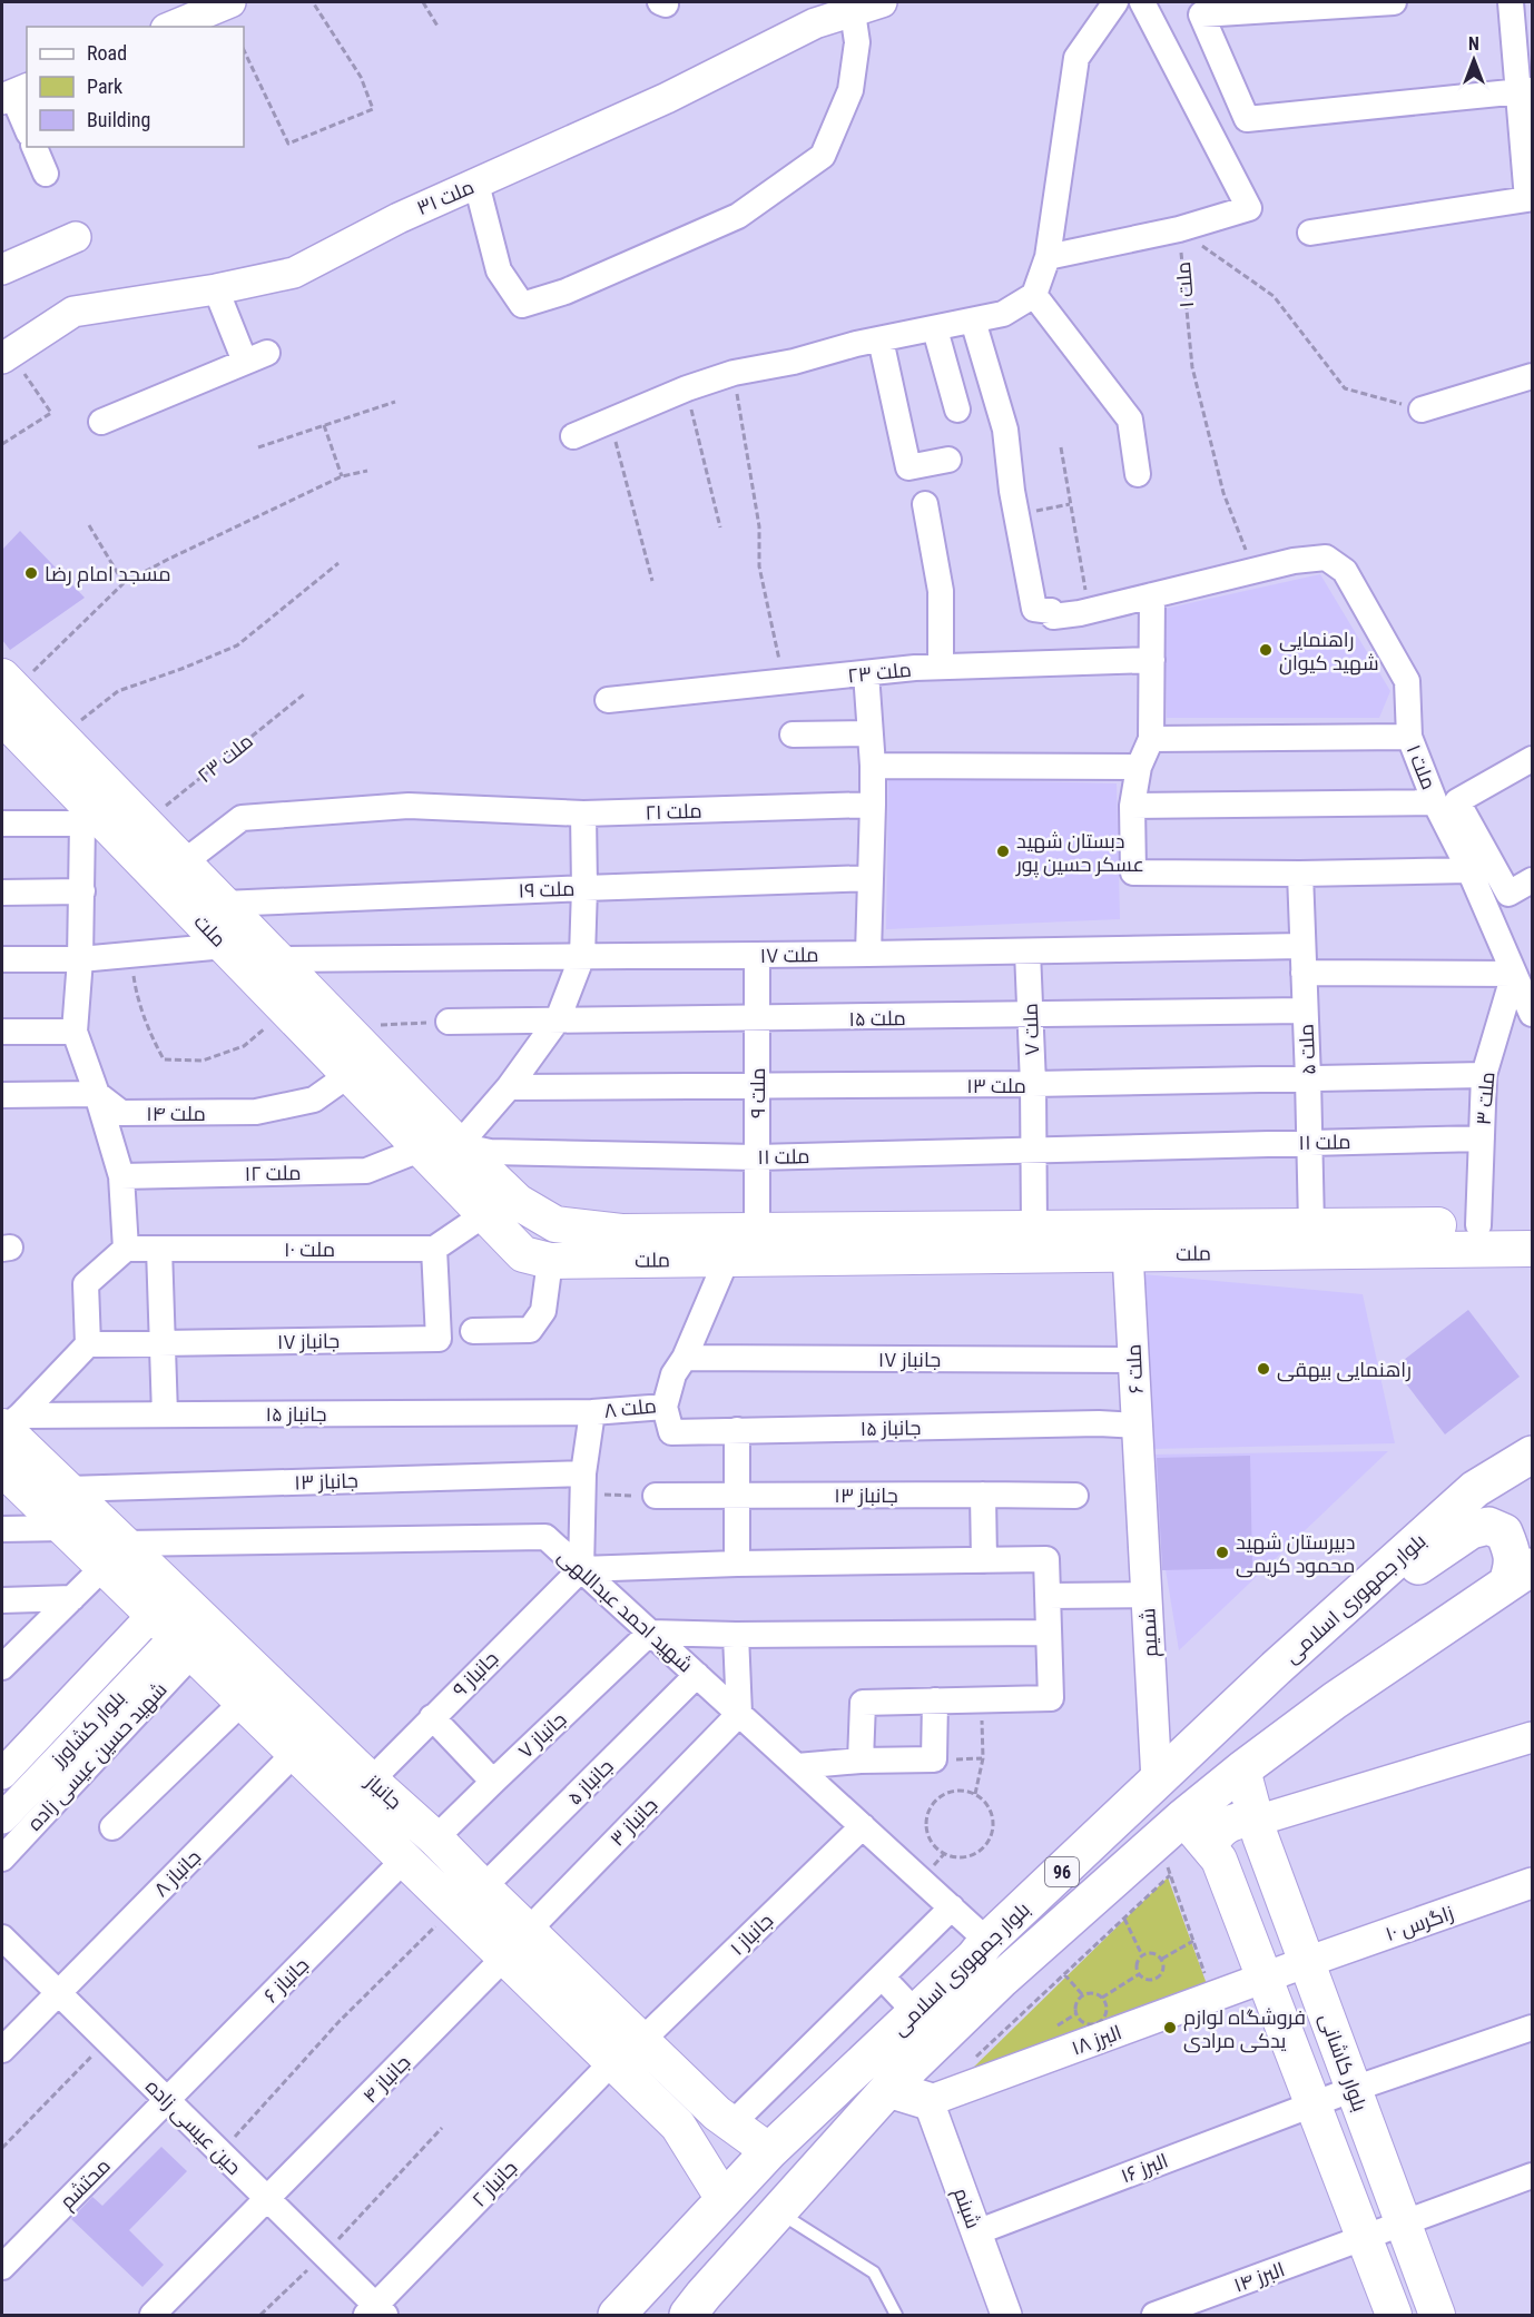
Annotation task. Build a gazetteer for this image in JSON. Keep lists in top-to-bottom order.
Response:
{
  "streets": {
    "main road": [
      "ملت",
      "بلوار جمهوری اسلامی",
      "جانباز",
      "96",
      "بلوار کاشانی"
    ],
    "street": [
      "ملت ۳۱",
      "ملت ۱",
      "ملت ۲۳",
      "ملت ۲۱",
      "ملت ۱۹",
      "ملت ۱۷",
      "ملت ۱۵",
      "ملت ۷",
      "ملت ۵",
      "ملت ۱۳",
      "ملت ۹",
      "ملت ۳",
      "ملت ۱۴",
      "ملت ۱۱",
      "ملت ۱۲",
      "ملت ۱۰",
      "جانباز ۱۷",
      "ملت ۶",
      "ملت ۸",
      "جانباز ۱۵",
      "جانباز ۱۳",
      "شهید احمد عبداللهی",
      "شمیم",
      "جانباز ۹",
      "بلوار کشاورز",
      "جانباز ۷",
      "شهید حسین عیسی زاده",
      "جانباز ۵",
      "جانباز ۳",
      "جانباز ۸",
      "زاگرس ۱۰",
      "جانباز ۱",
      "جانباز ۶",
      "البرز ۱۸",
      "جانباز ۴",
      "حین عیسی زاده",
      "البرز ۱۶",
      "محتشم",
      "جانباز ۲",
      "شبنم",
      "البرز ۱۴"
    ]
  },
  "crossings": [
    ["ملت ۱", "ملت ۳"],
    ["ملت ۲۳", "ملت"],
    ["ملت ۲۱", "ملت"],
    ["ملت ۱۹", "ملت"],
    ["ملت", "ملت ۱۷"],
    ["ملت", "ملت ۷"],
    ["ملت", "ملت ۵"],
    ["ملت", "ملت ۹"],
    ["ملت", "ملت ۳"],
    ["ملت", "ملت ۱۴"],
    ["ملت", "ملت ۱۱"],
    ["ملت", "ملت ۱۲"],
    ["ملت", "ملت ۶"],
    ["ملت", "ملت ۸"],
    ["ملت ۱۷", "ملت ۷"],
    ["ملت ۱۷", "ملت ۵"],
    ["ملت ۱۷", "ملت ۹"],
    ["ملت ۱۵", "ملت ۷"],
    ["ملت ۱۵", "ملت ۵"],
    ["ملت ۱۵", "ملت ۹"],
    ["ملت ۷", "ملت ۱۳"],
    ["ملت ۷", "ملت ۱۱"],
    ["ملت ۵", "ملت ۱۳"],
    ["ملت ۵", "ملت ۱۱"],
    ["ملت ۱۳", "ملت ۹"],
    ["ملت ۱۳", "ملت ۳"],
    ["ملت ۹", "ملت ۱۱"],
    ["ملت ۳", "ملت ۱۱"],
    ["ملت ۱۱", "ملت ۱۲"],
    ["ملت ۱۰", "جانباز ۱۷"],
    ["جانباز ۱۷", "ملت ۶"],
    ["جانباز ۱۷", "ملت ۸"],
    ["ملت ۶", "جانباز ۱۵"],
    ["ملت ۶", "شمیم"],
    ["ملت ۸", "جانباز ۱۵"],
    ["ملت ۸", "جانباز ۱۳"],
    ["ملت ۸", "شهید احمد عبداللهی"],
    ["ملت ۸", "جانباز ۹"],
    ["جانباز ۱۵", "جانباز"],
    ["جانباز ۱۳", "جانباز"],
    ["بلوار جمهوری اسلامی", "شهید احمد عبداللهی"],
    ["بلوار جمهوری اسلامی", "شمیم"],
    ["بلوار جمهوری اسلامی", "جانباز"],
    ["بلوار جمهوری اسلامی", "بلوار کاشانی"],
    ["شهید احمد عبداللهی", "جانباز ۹"],
    ["شهید احمد عبداللهی", "جانباز ۷"],
    ["شهید احمد عبداللهی", "جانباز ۵"],
    ["شهید احمد عبداللهی", "جانباز"],
    ["شهید احمد عبداللهی", "جانباز ۳"],
    ["شهید احمد عبداللهی", "جانباز ۱"],
    ["جانباز ۹", "جانباز"],
    ["بلوار کشاورز", "شهید حسین عیسی زاده"],
    ["بلوار کشاورز", "جانباز"],
    ["جانباز ۷", "جانباز"],
    ["شهید حسین عیسی زاده", "جانباز"],
    ["جانباز ۵", "جانباز"],
    ["جانباز", "جانباز ۳"],
    ["جانباز", "جانباز ۸"],
    ["جانباز", "جانباز ۱"],
    ["جانباز", "جانباز ۶"],
    ["جانباز", "جانباز ۴"],
    ["جانباز", "جانباز ۲"],
    ["جانباز ۳", "جانباز ۴"],
    ["جانباز ۸", "حین عیسی زاده"],
    ["زاگرس ۱۰", "البرز ۱۸"],
    ["زاگرس ۱۰", "بلوار کاشانی"],
    ["جانباز ۶", "حین عیسی زاده"],
    ["جانباز ۶", "محتشم"],
    ["البرز ۱۸", "شبنم"],
    ["بلوار کاشانی", "البرز ۱۶"],
    ["بلوار کاشانی", "البرز ۱۴"],
    ["جانباز ۴", "حین عیسی زاده"],
    ["حین عیسی زاده", "محتشم"],
    ["حین عیسی زاده", "جانباز ۲"],
    ["البرز ۱۶", "شبنم"]
  ],
  "places": [
    "مسجد امام رضا",
    "راهنمایی شهید کیوان",
    "دبستان شهید عسکر حسین پور",
    "راهنمایی بیهقی",
    "دبیرستان شهید محمود کریمی",
    "فروشگاه لوازم یدکی مرادی"
  ],
  "legend": ["Road", "Park", "Building"],
  "north": "top"
}
